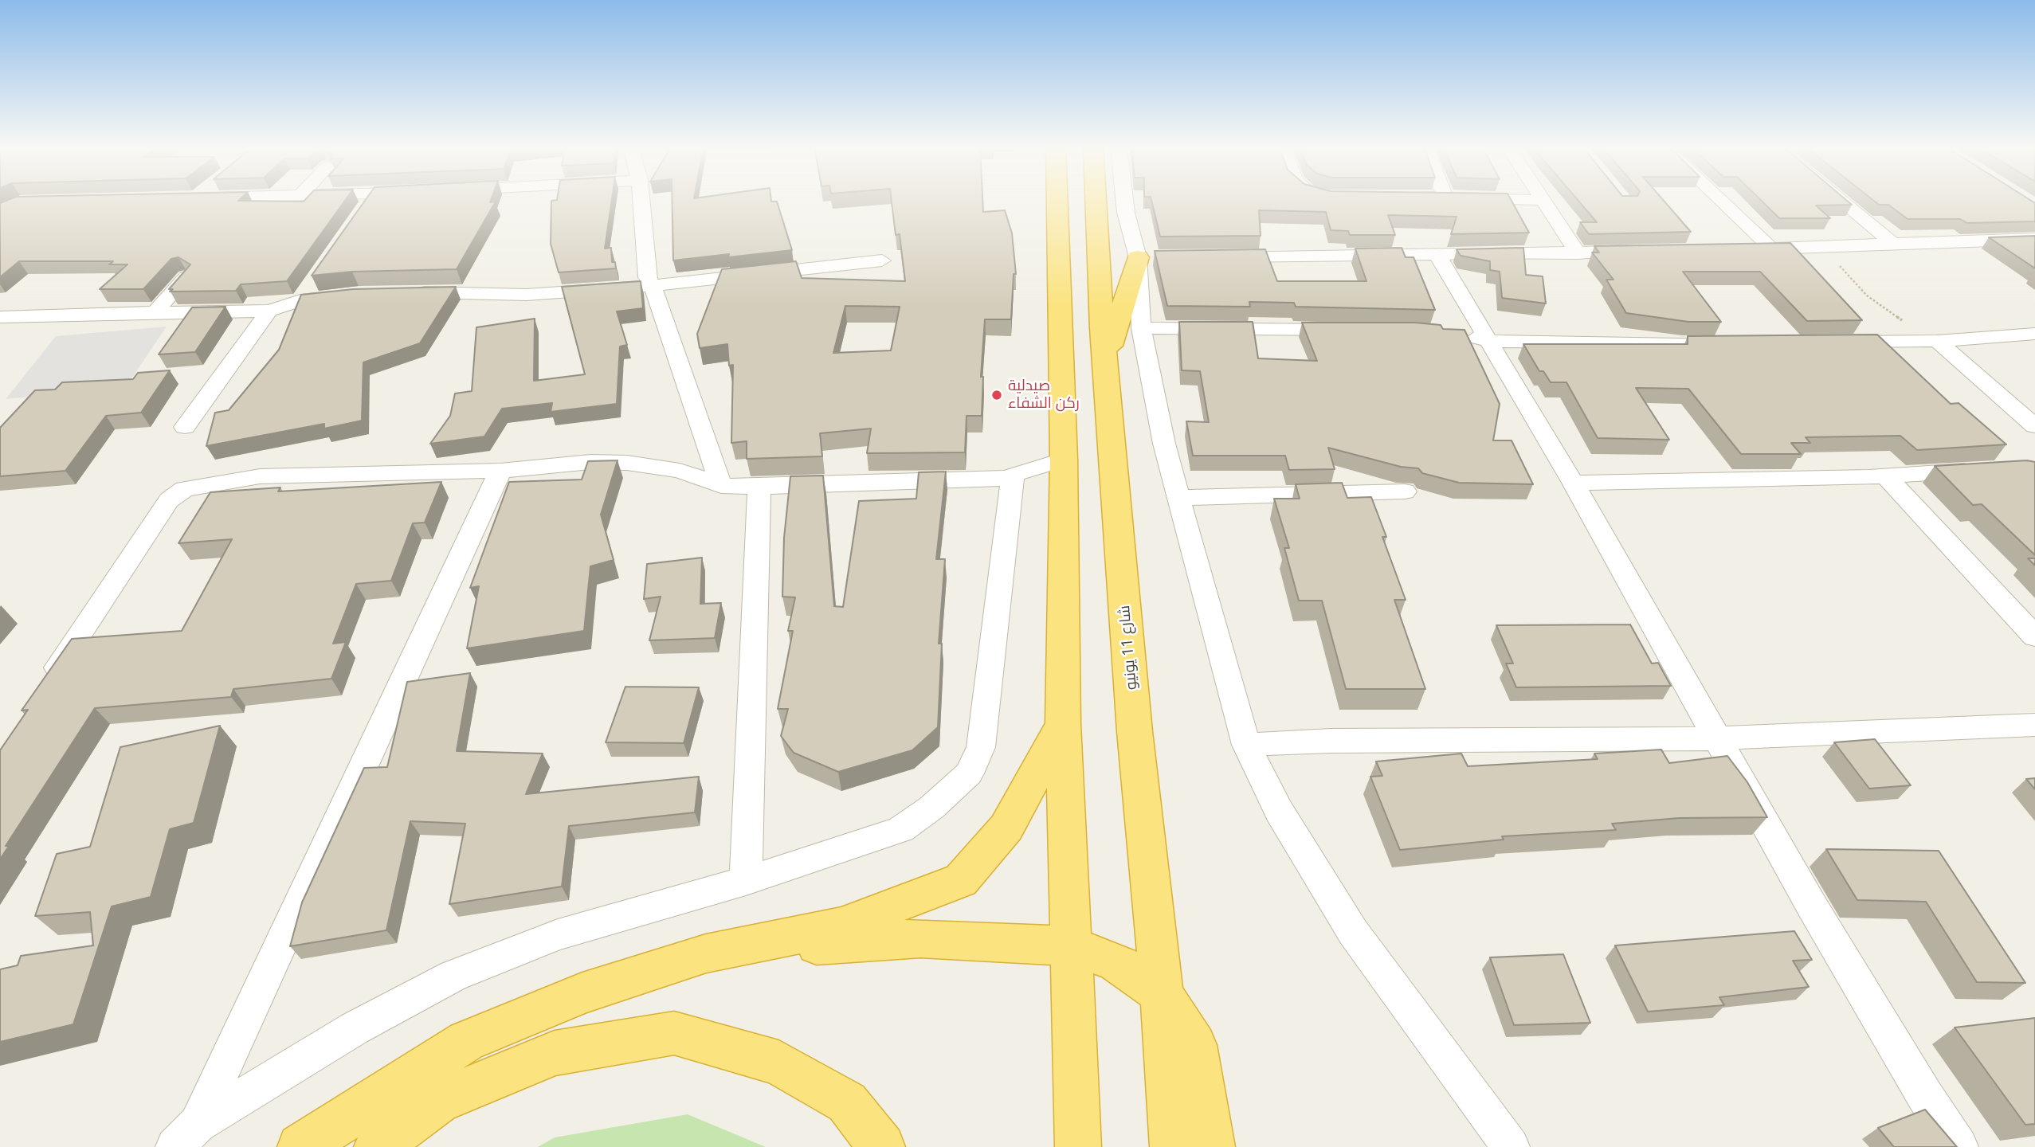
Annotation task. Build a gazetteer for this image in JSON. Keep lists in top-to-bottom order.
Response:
{
  "streets": {
    "highway": ["شارع 11 يونيو"]
  },
  "places": ["صيدلية ركن الشفاء"]
}
